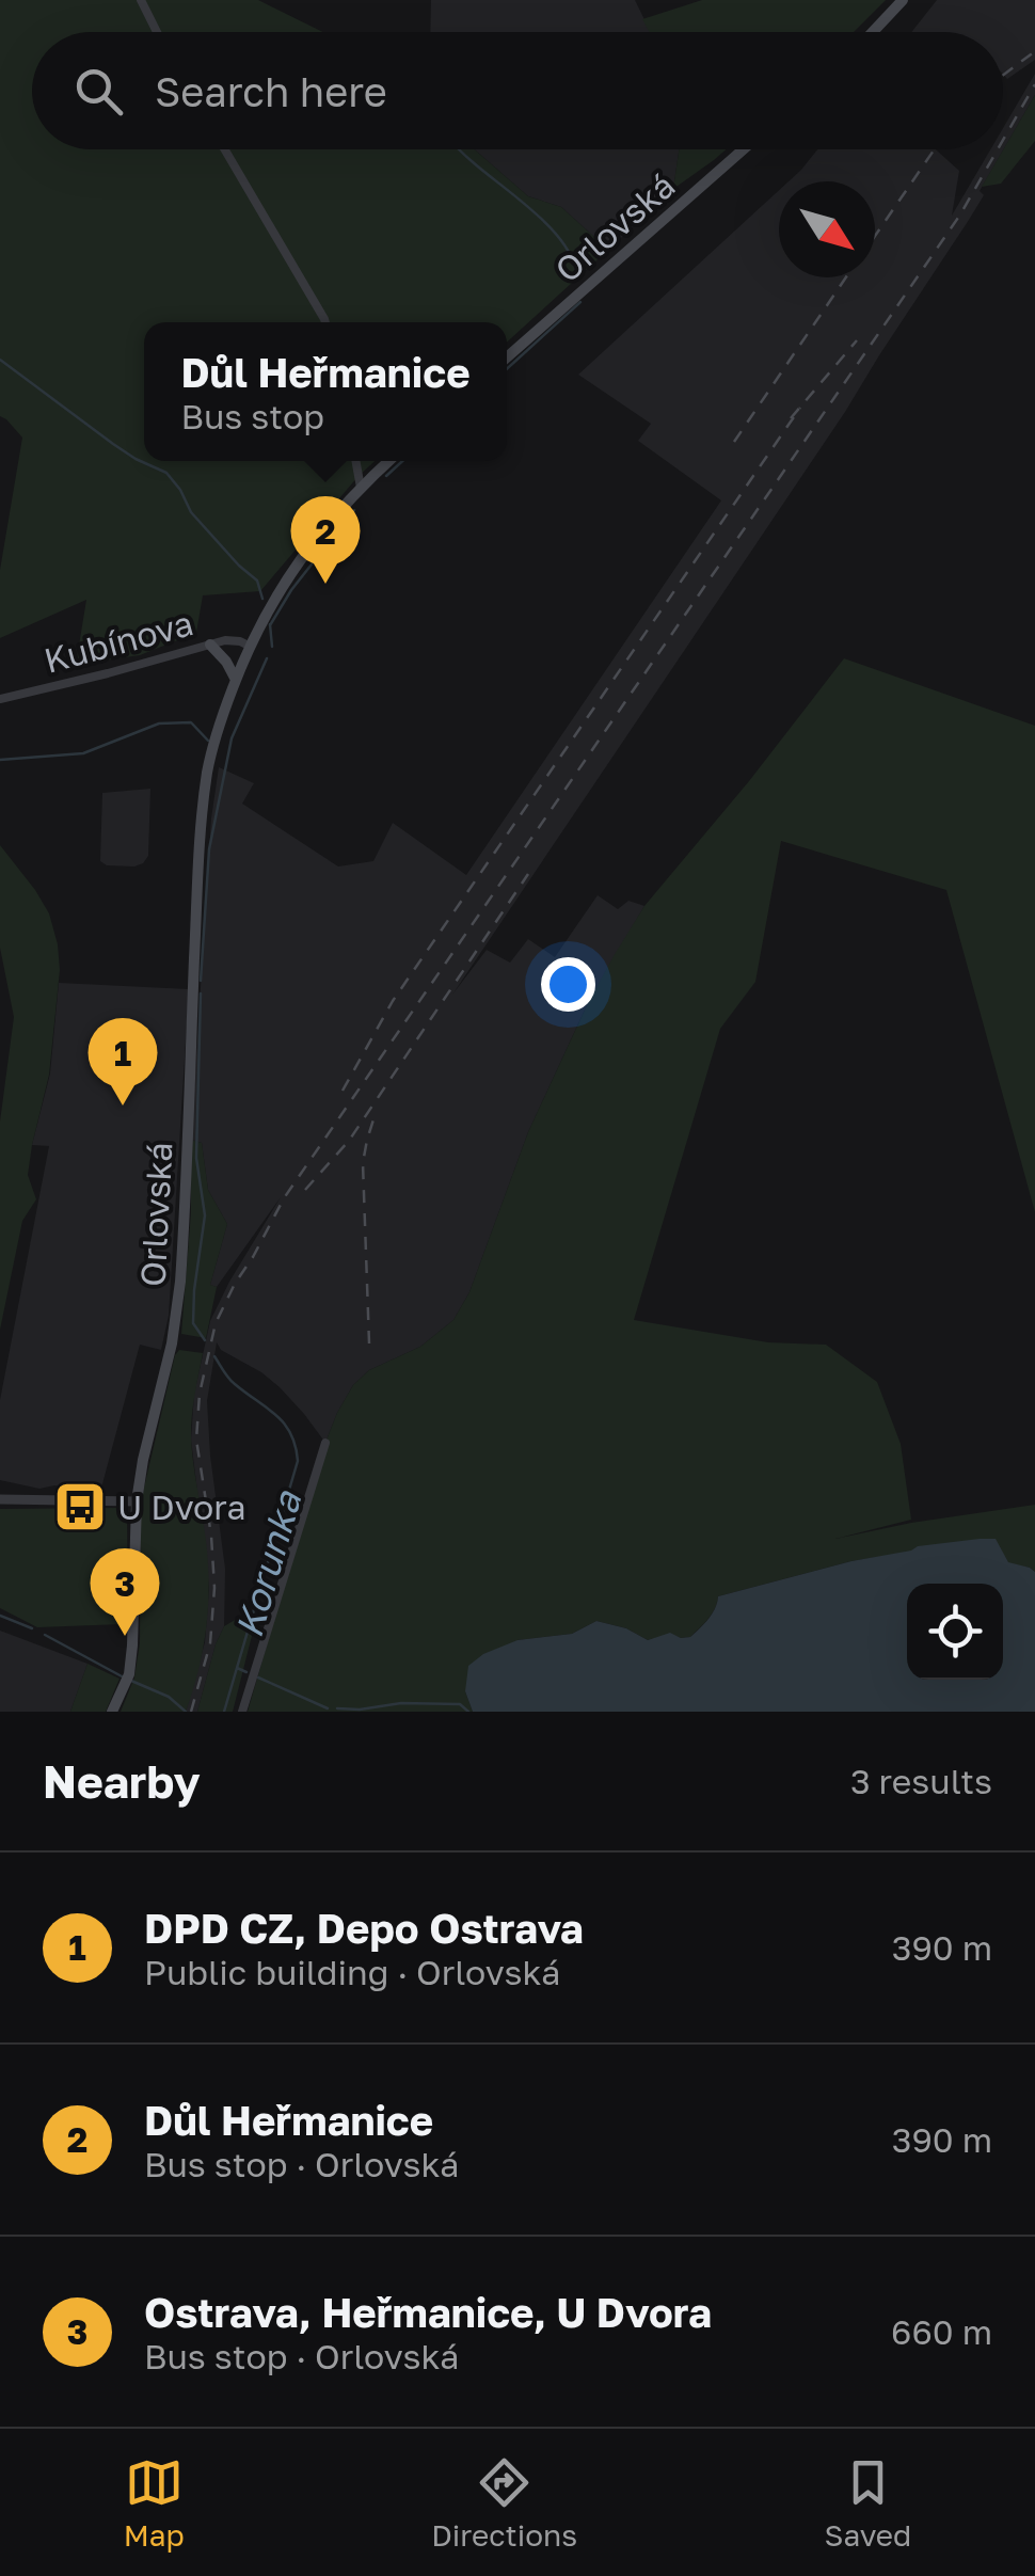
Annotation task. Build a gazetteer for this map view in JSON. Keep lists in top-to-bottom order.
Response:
{
  "streets": {
    "main road": ["Orlovská"],
    "street": ["Kubínova"]
  },
  "crossings": [
    ["Orlovská", "Kubínova"]
  ],
  "water": ["Korunka"],
  "places": {
    "bus stop": ["U Dvora"]
  },
  "north": "bottom right",
  "page": {
    "search": "Search here",
    "popup": ["Důl Heřmanice", "Bus stop"],
    "pins": ["2", "1", "3"],
    "heading": ["Nearby", "3 results"],
    "list": [
      {
        "mark": "1",
        "name": "DPD CZ, Depo Ostrava",
        "note": "Public building · Orlovská",
        "value": "390 m"
      },
      {
        "mark": "2",
        "name": "Důl Heřmanice",
        "note": "Bus stop · Orlovská",
        "value": "390 m"
      },
      {
        "mark": "3",
        "name": "Ostrava, Heřmanice, U Dvora",
        "note": "Bus stop · Orlovská",
        "value": "660 m"
      }
    ],
    "nav": ["Map", "Directions", "Saved"]
  }
}
